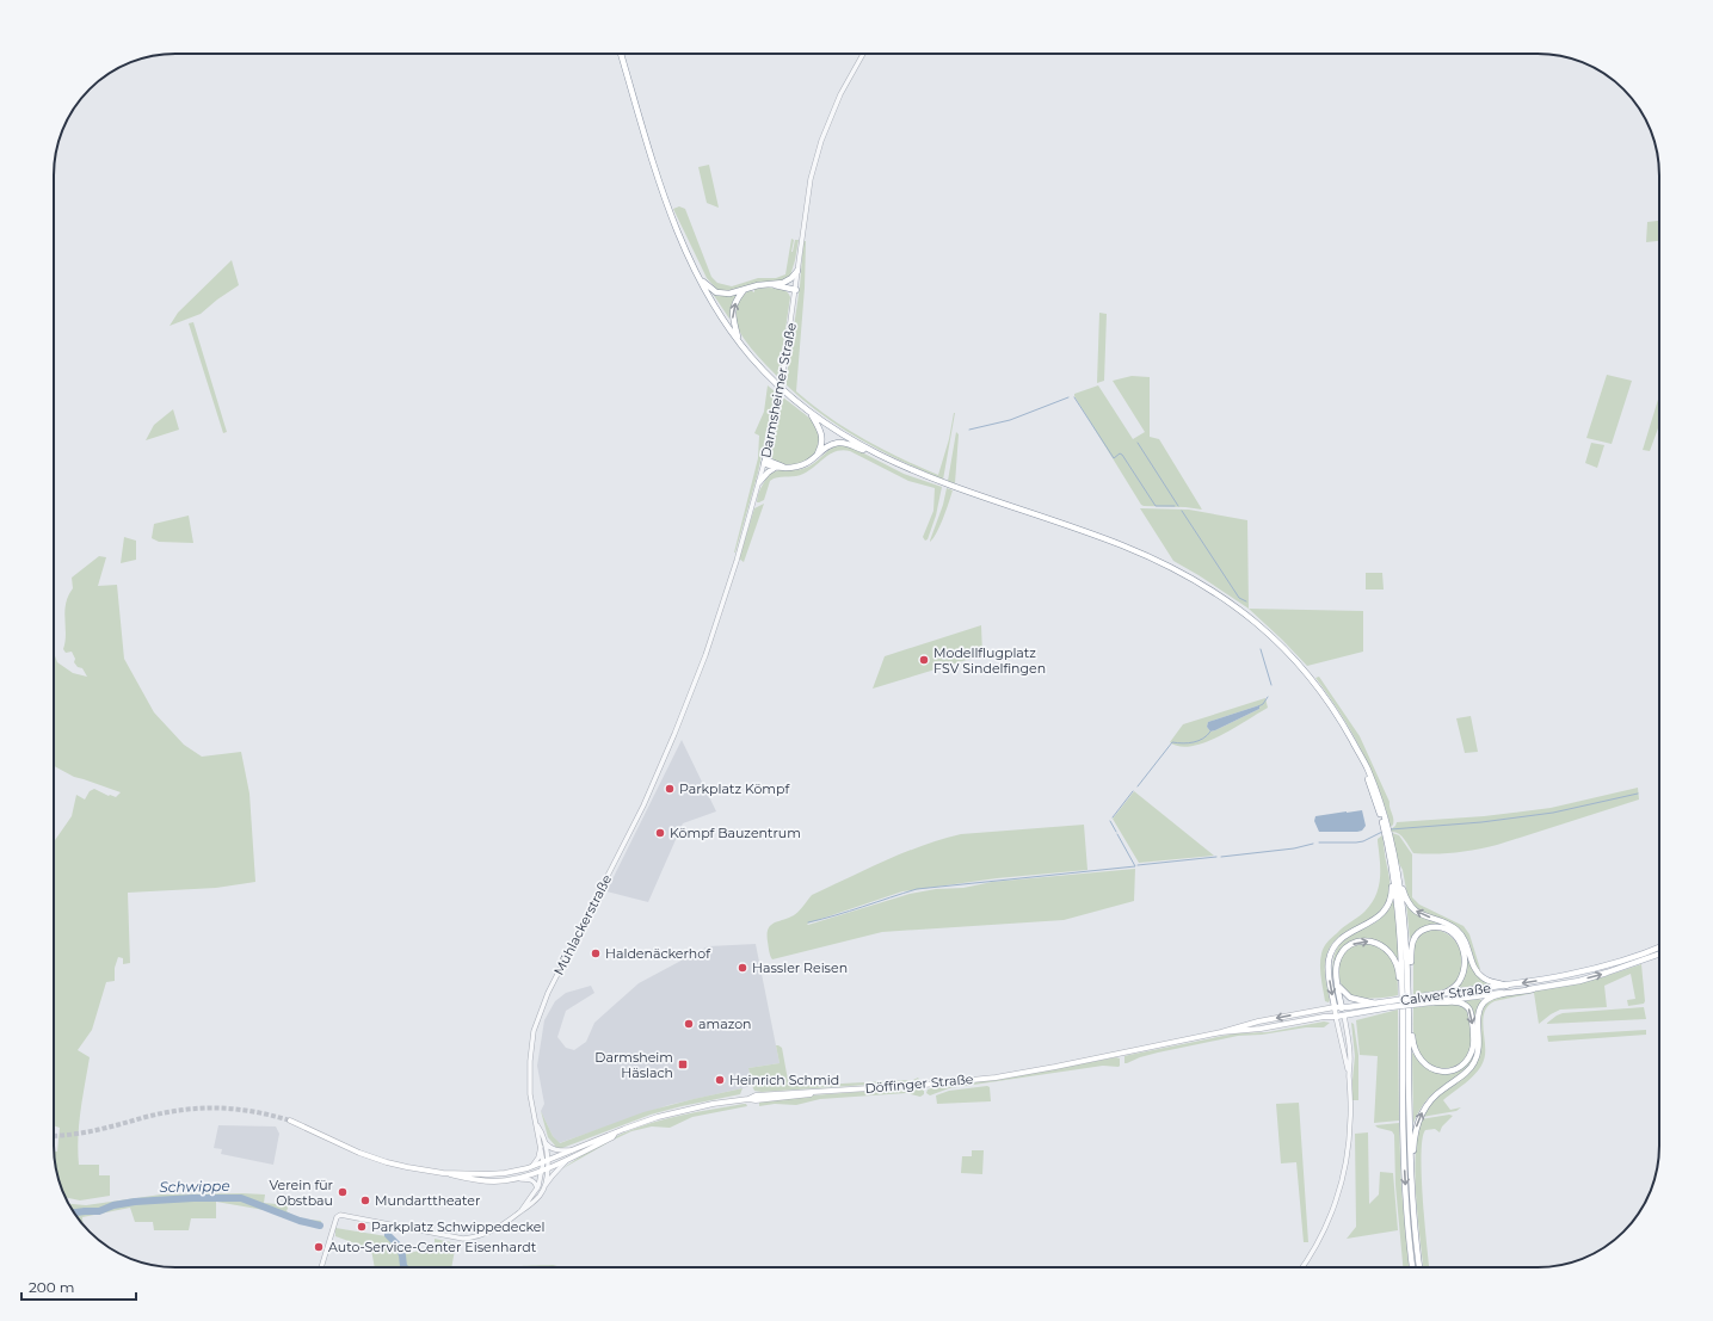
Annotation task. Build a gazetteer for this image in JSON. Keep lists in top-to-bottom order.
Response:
{
  "streets": {
    "main road": ["Calwer Straße", "Döffinger Straße"],
    "street": ["Darmsheimer Straße", "Mühlackerstraße"]
  },
  "crossings": [
    ["Darmsheimer Straße", "Mühlackerstraße"],
    ["Mühlackerstraße", "Döffinger Straße"],
    ["Calwer Straße", "Döffinger Straße"]
  ],
  "water": ["Schwippe"],
  "places": {
    "other": [
      "Modellflugplatz FSV Sindelfingen",
      "Parkplatz Kömpf",
      "Kömpf Bauzentrum",
      "Haldenäckerhof",
      "Hassler Reisen",
      "amazon",
      "Heinrich Schmid",
      "Verein für Obstbau",
      "Mundarttheater",
      "Parkplatz Schwippedeckel",
      "Auto-Service-Center Eisenhardt"
    ],
    "transit": ["Darmsheim Häslach"]
  },
  "scale_bar": "200 m"
}
